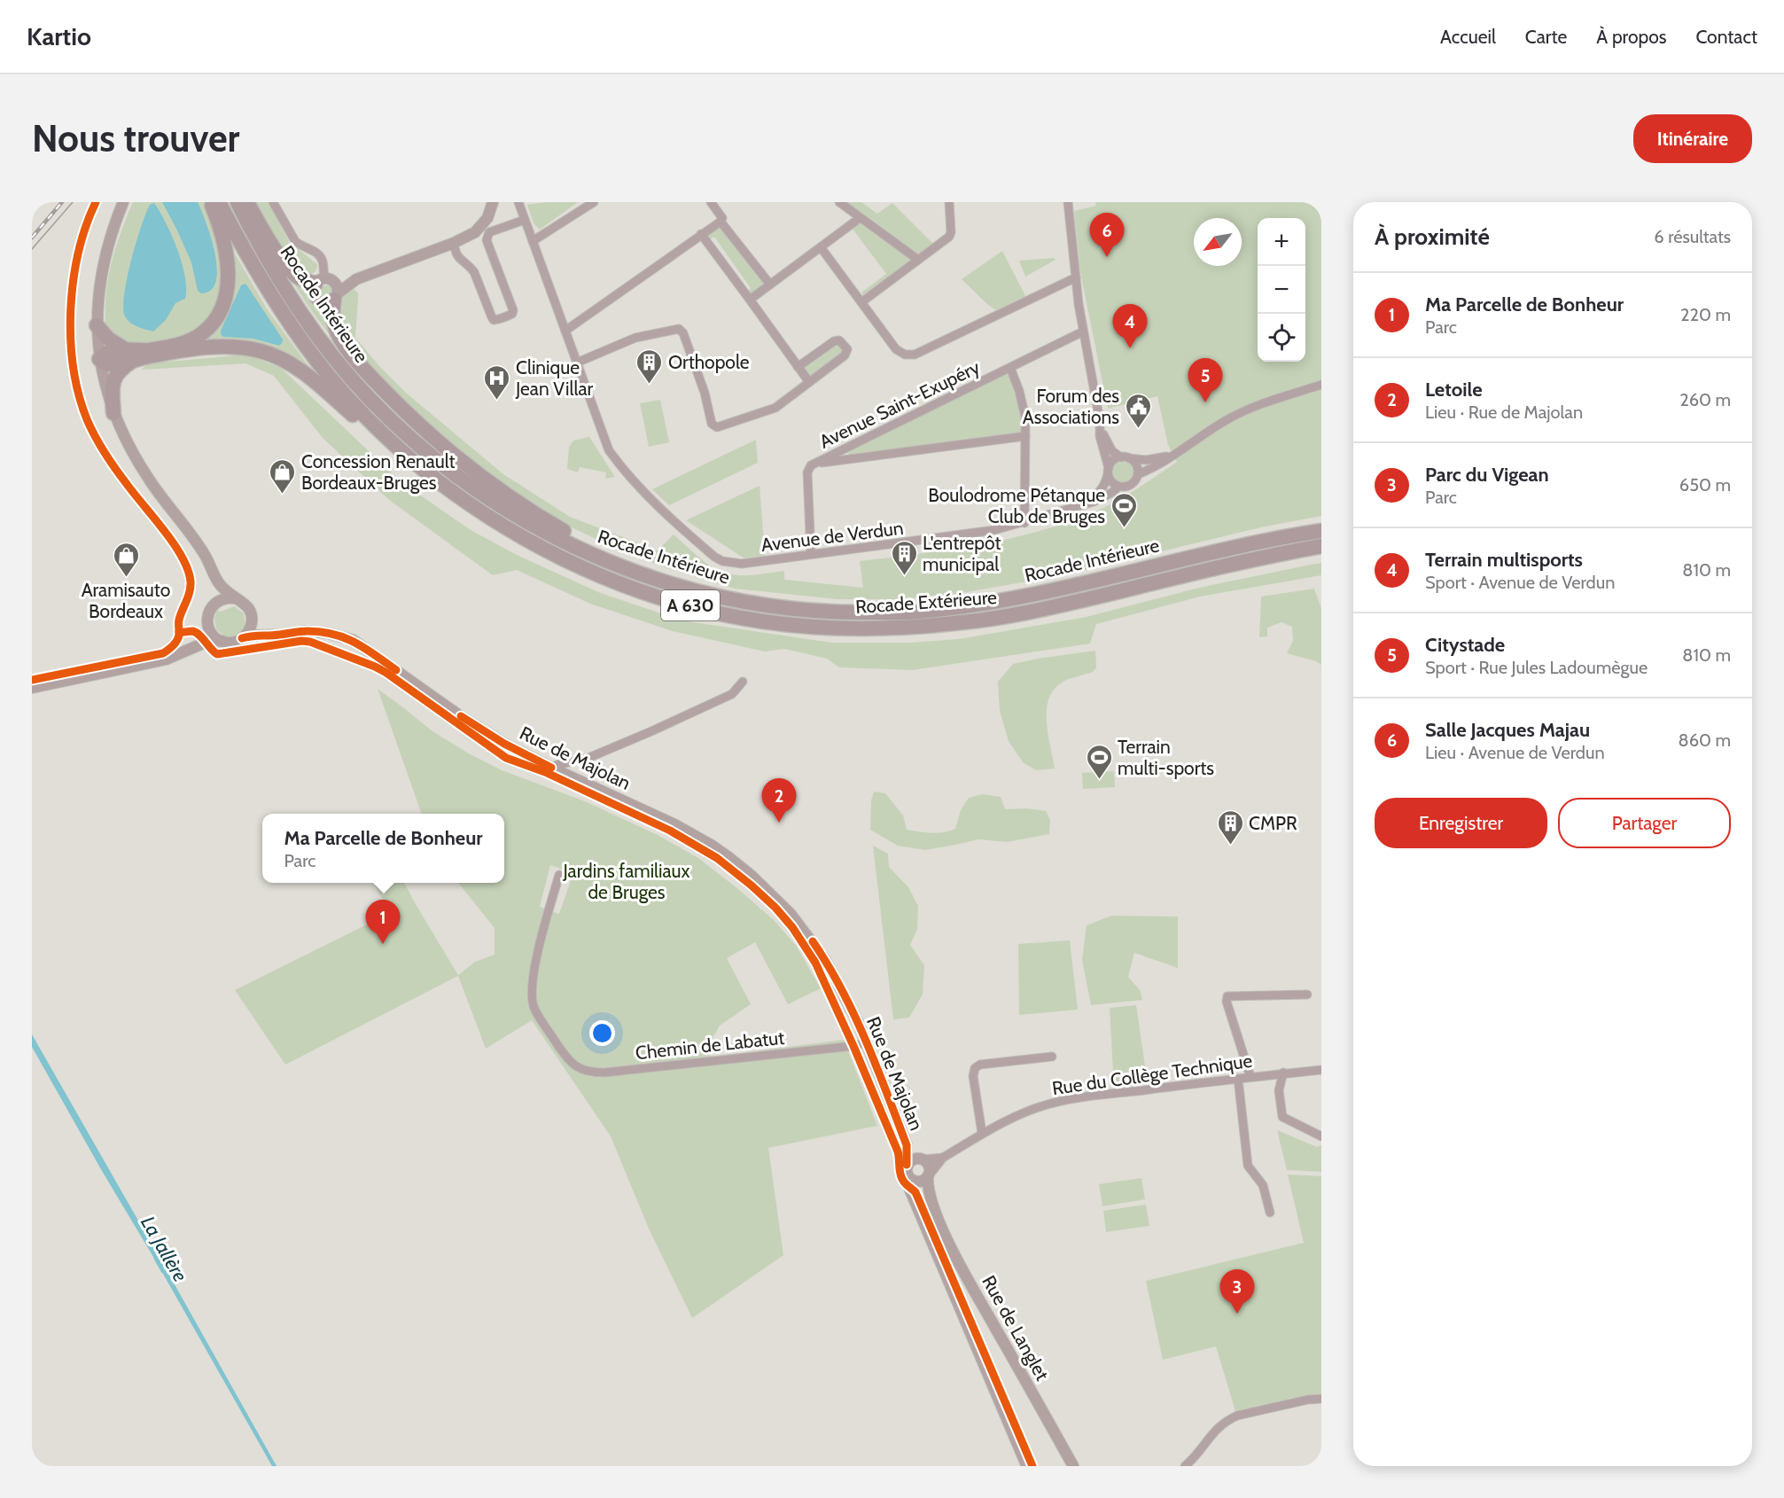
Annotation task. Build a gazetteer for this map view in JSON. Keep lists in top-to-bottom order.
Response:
{
  "streets": {
    "highway": ["Rocade Intérieure", "Rocade Extérieure", "A 630"],
    "street": [
      "Avenue Saint-Exupéry",
      "Avenue de Verdun",
      "Rue de Majolan",
      "Chemin de Labatut",
      "Rue du Collège Technique",
      "Rue de Langlet"
    ]
  },
  "crossings": [
    ["Avenue Saint-Exupéry", "Avenue de Verdun"],
    ["Rue de Majolan", "Chemin de Labatut"],
    ["Rue de Majolan", "Rue du Collège Technique"],
    ["Rue de Majolan", "Rue de Langlet"],
    ["Rue du Collège Technique", "Rue de Langlet"]
  ],
  "water": ["La Jallère"],
  "parks": ["Jardins familiaux de Bruges"],
  "places": {
    "building": ["Orthopole", "L'entrepôt municipal", "CMPR"],
    "hospital": ["Clinique Jean Villar"],
    "public building": ["Forum des Associations"],
    "shop": ["Concession Renault Bordeaux-Bruges", "Aramisauto Bordeaux"],
    "sports": ["Boulodrome Pétanque Club de Bruges", "Terrain multi-sports"]
  },
  "north": "bottom left",
  "page": {
    "header": "Kartio",
    "nav": [
      "Accueil",
      "Carte",
      "À propos",
      "Contact"
    ],
    "buttons": [
      "Itinéraire",
      ["Enregistrer", "Partager"]
    ],
    "title": "Nous trouver",
    "heading": ["À proximité", "6 résultats"],
    "pins": [
      "6",
      "4",
      "5",
      "2",
      "1",
      "3"
    ],
    "map_buttons": ["+", "−"],
    "list": [
      {
        "mark": "1",
        "name": "Ma Parcelle de Bonheur",
        "note": "Parc",
        "value": "220 m"
      },
      {
        "mark": "2",
        "name": "Letoile",
        "note": "Lieu · Rue de Majolan",
        "value": "260 m"
      },
      {
        "mark": "3",
        "name": "Parc du Vigean",
        "note": "Parc",
        "value": "650 m"
      },
      {
        "mark": "4",
        "name": "Terrain multisports",
        "note": "Sport · Avenue de Verdun",
        "value": "810 m"
      },
      {
        "mark": "5",
        "name": "Citystade",
        "note": "Sport · Rue Jules Ladoumègue",
        "value": "810 m"
      },
      {
        "mark": "6",
        "name": "Salle Jacques Majau",
        "note": "Lieu · Avenue de Verdun",
        "value": "860 m"
      }
    ],
    "popup": ["Ma Parcelle de Bonheur", "Parc"]
  }
}
